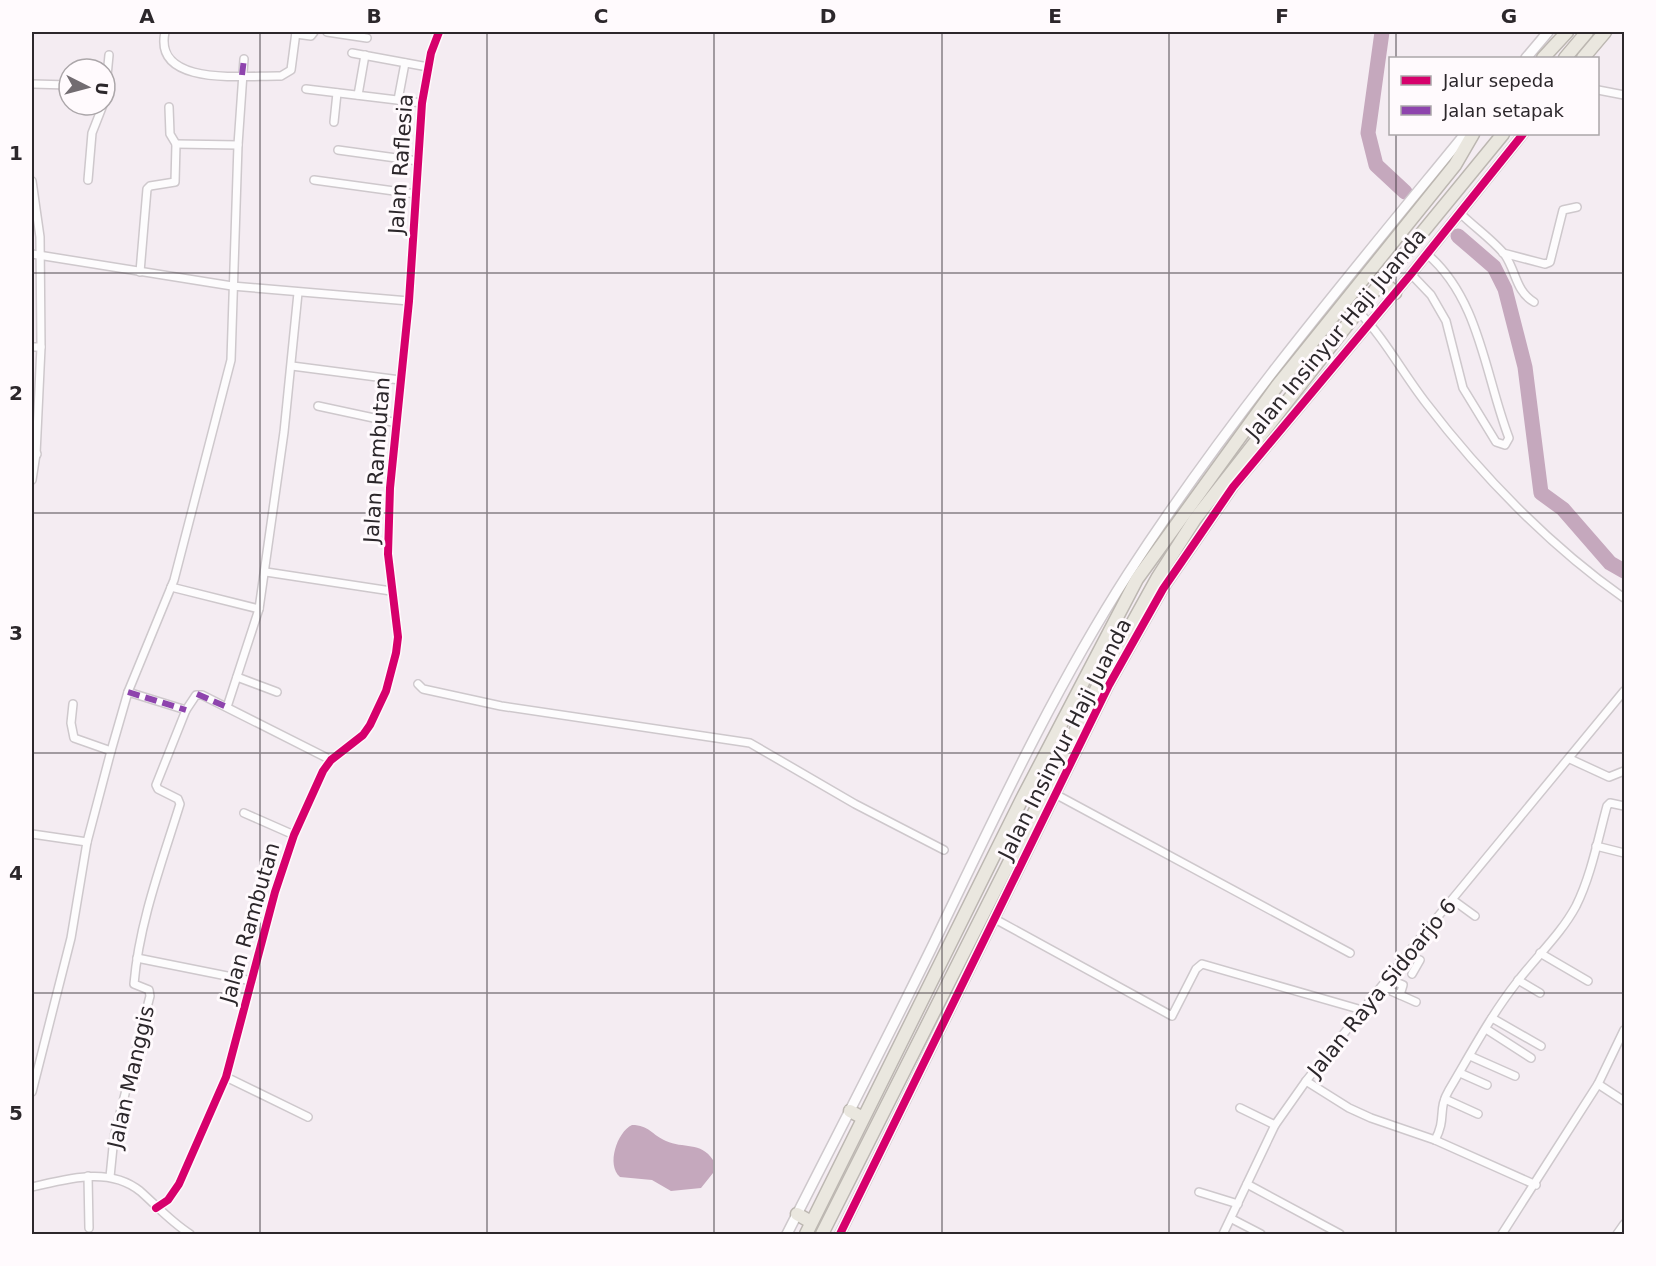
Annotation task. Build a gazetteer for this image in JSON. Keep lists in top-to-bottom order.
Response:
{
  "streets": {
    "highway": ["Jalan Insinyur Haji Juanda"],
    "street": [
      "Jalan Raflesia",
      "Jalan Rambutan",
      "Jalan Raya Sidoarjo 6",
      "Jalan Manggis"
    ]
  },
  "crossings": [
    ["Jalan Raflesia", "Jalan Rambutan"]
  ],
  "legend": ["Jalur sepeda", "Jalan setapak"],
  "north": "right",
  "grid": {
    "columns": [
      "A",
      "B",
      "C",
      "D",
      "E",
      "F",
      "G"
    ],
    "rows": [
      "1",
      "2",
      "3",
      "4",
      "5"
    ]
  }
}
